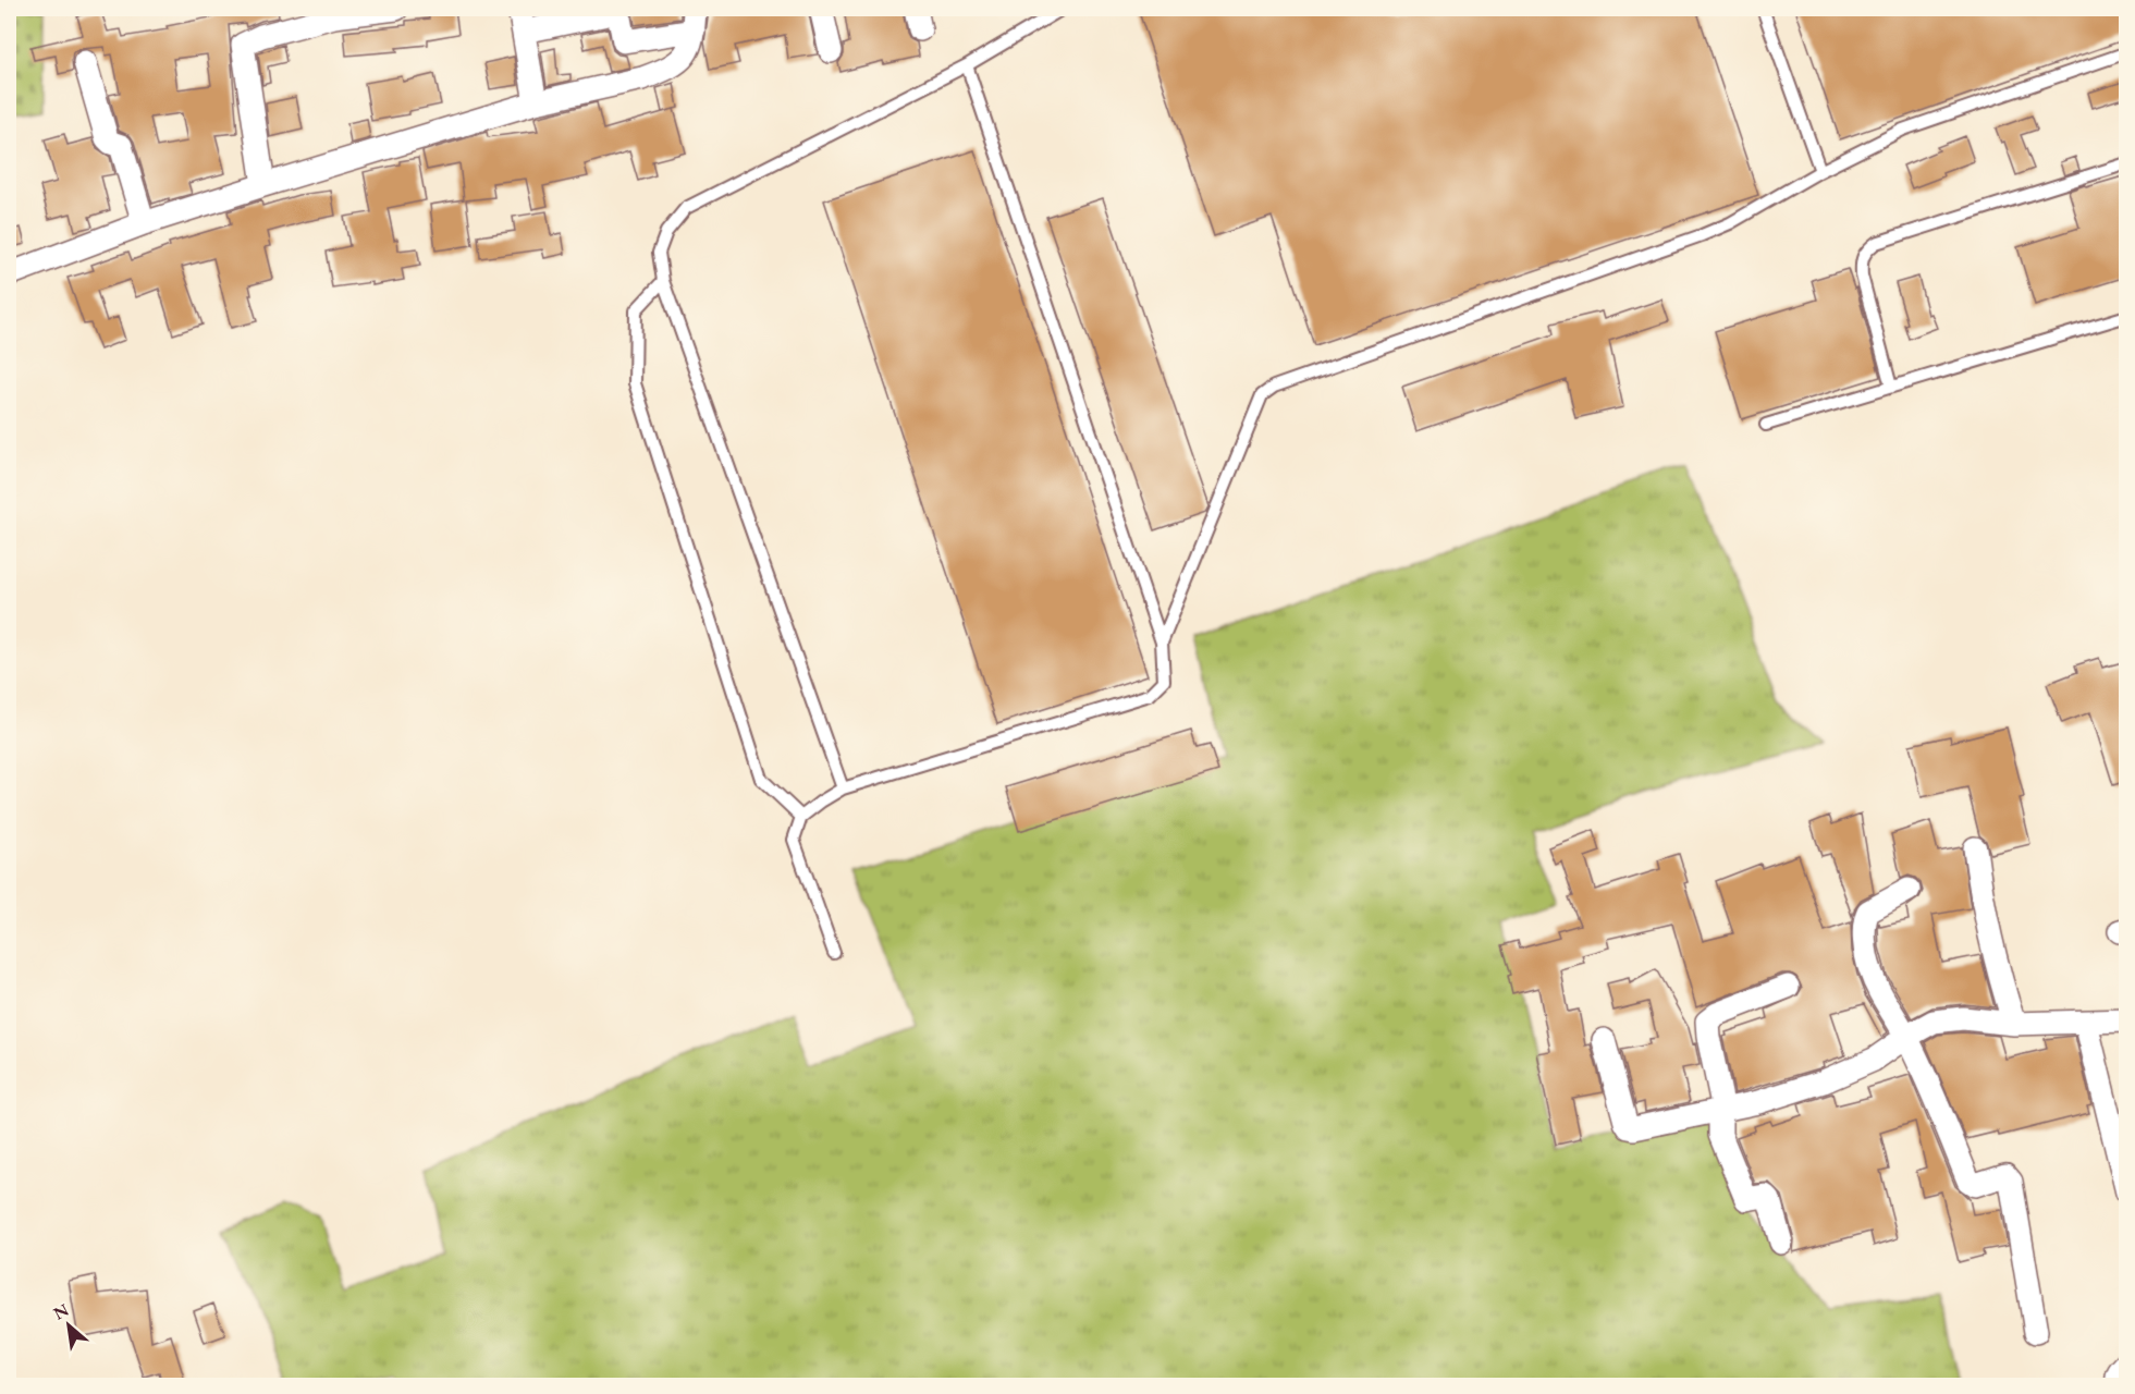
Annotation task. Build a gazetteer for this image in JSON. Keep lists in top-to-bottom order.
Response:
{
  "north": "top left"
}
